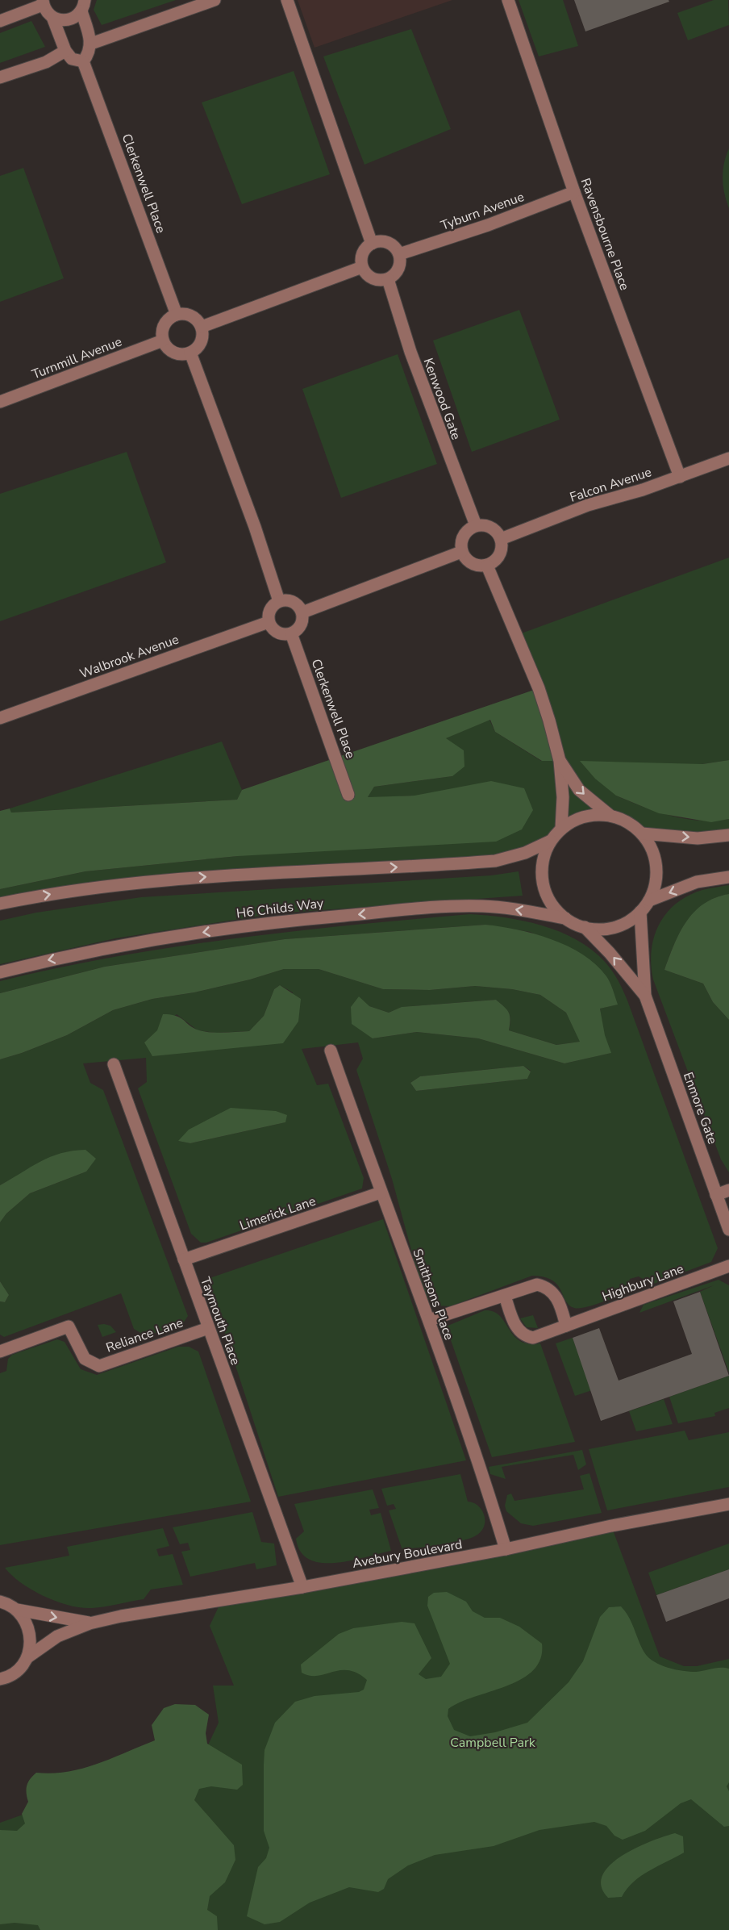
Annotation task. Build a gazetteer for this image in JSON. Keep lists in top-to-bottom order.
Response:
{
  "streets": {
    "street": [
      "Clerkenwell Place",
      "Tyburn Avenue",
      "Ravensbourne Place",
      "Turnmill Avenue",
      "Kenwood Gate",
      "Falcon Avenue",
      "Walbrook Avenue",
      "H6 Childs Way",
      "Enmore Gate",
      "Limerick Lane",
      "Highbury Lane",
      "Smithsons Place",
      "Taymouth Place",
      "Reliance Lane",
      "Avebury Boulevard"
    ]
  },
  "crossings": [
    ["Clerkenwell Place", "Turnmill Avenue"],
    ["Clerkenwell Place", "Walbrook Avenue"],
    ["Tyburn Avenue", "Ravensbourne Place"],
    ["Tyburn Avenue", "Kenwood Gate"],
    ["Ravensbourne Place", "Falcon Avenue"],
    ["Kenwood Gate", "Falcon Avenue"],
    ["H6 Childs Way", "Enmore Gate"],
    ["Limerick Lane", "Smithsons Place"],
    ["Limerick Lane", "Taymouth Place"],
    ["Smithsons Place", "Avebury Boulevard"],
    ["Taymouth Place", "Reliance Lane"],
    ["Taymouth Place", "Avebury Boulevard"]
  ],
  "parks": ["Campbell Park"]
}
